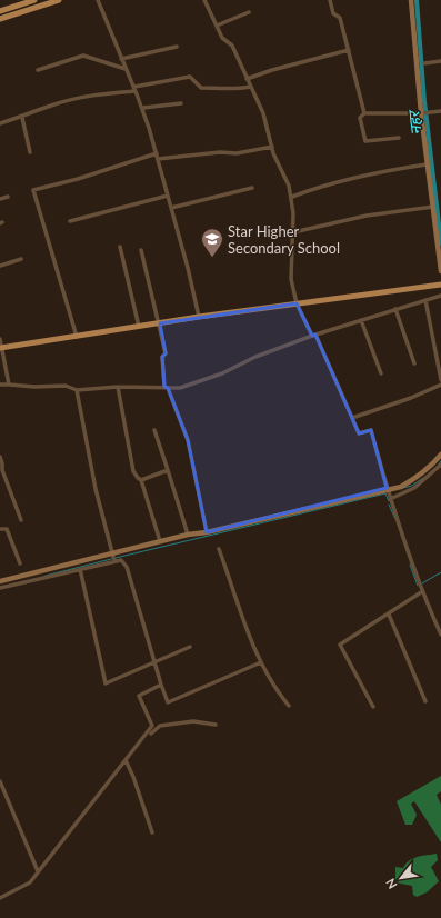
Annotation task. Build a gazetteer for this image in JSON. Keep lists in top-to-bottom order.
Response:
{
  "water": ["नहर"],
  "places": {
    "school or university": ["Star Higher Secondary School"]
  },
  "north": "bottom left"
}
